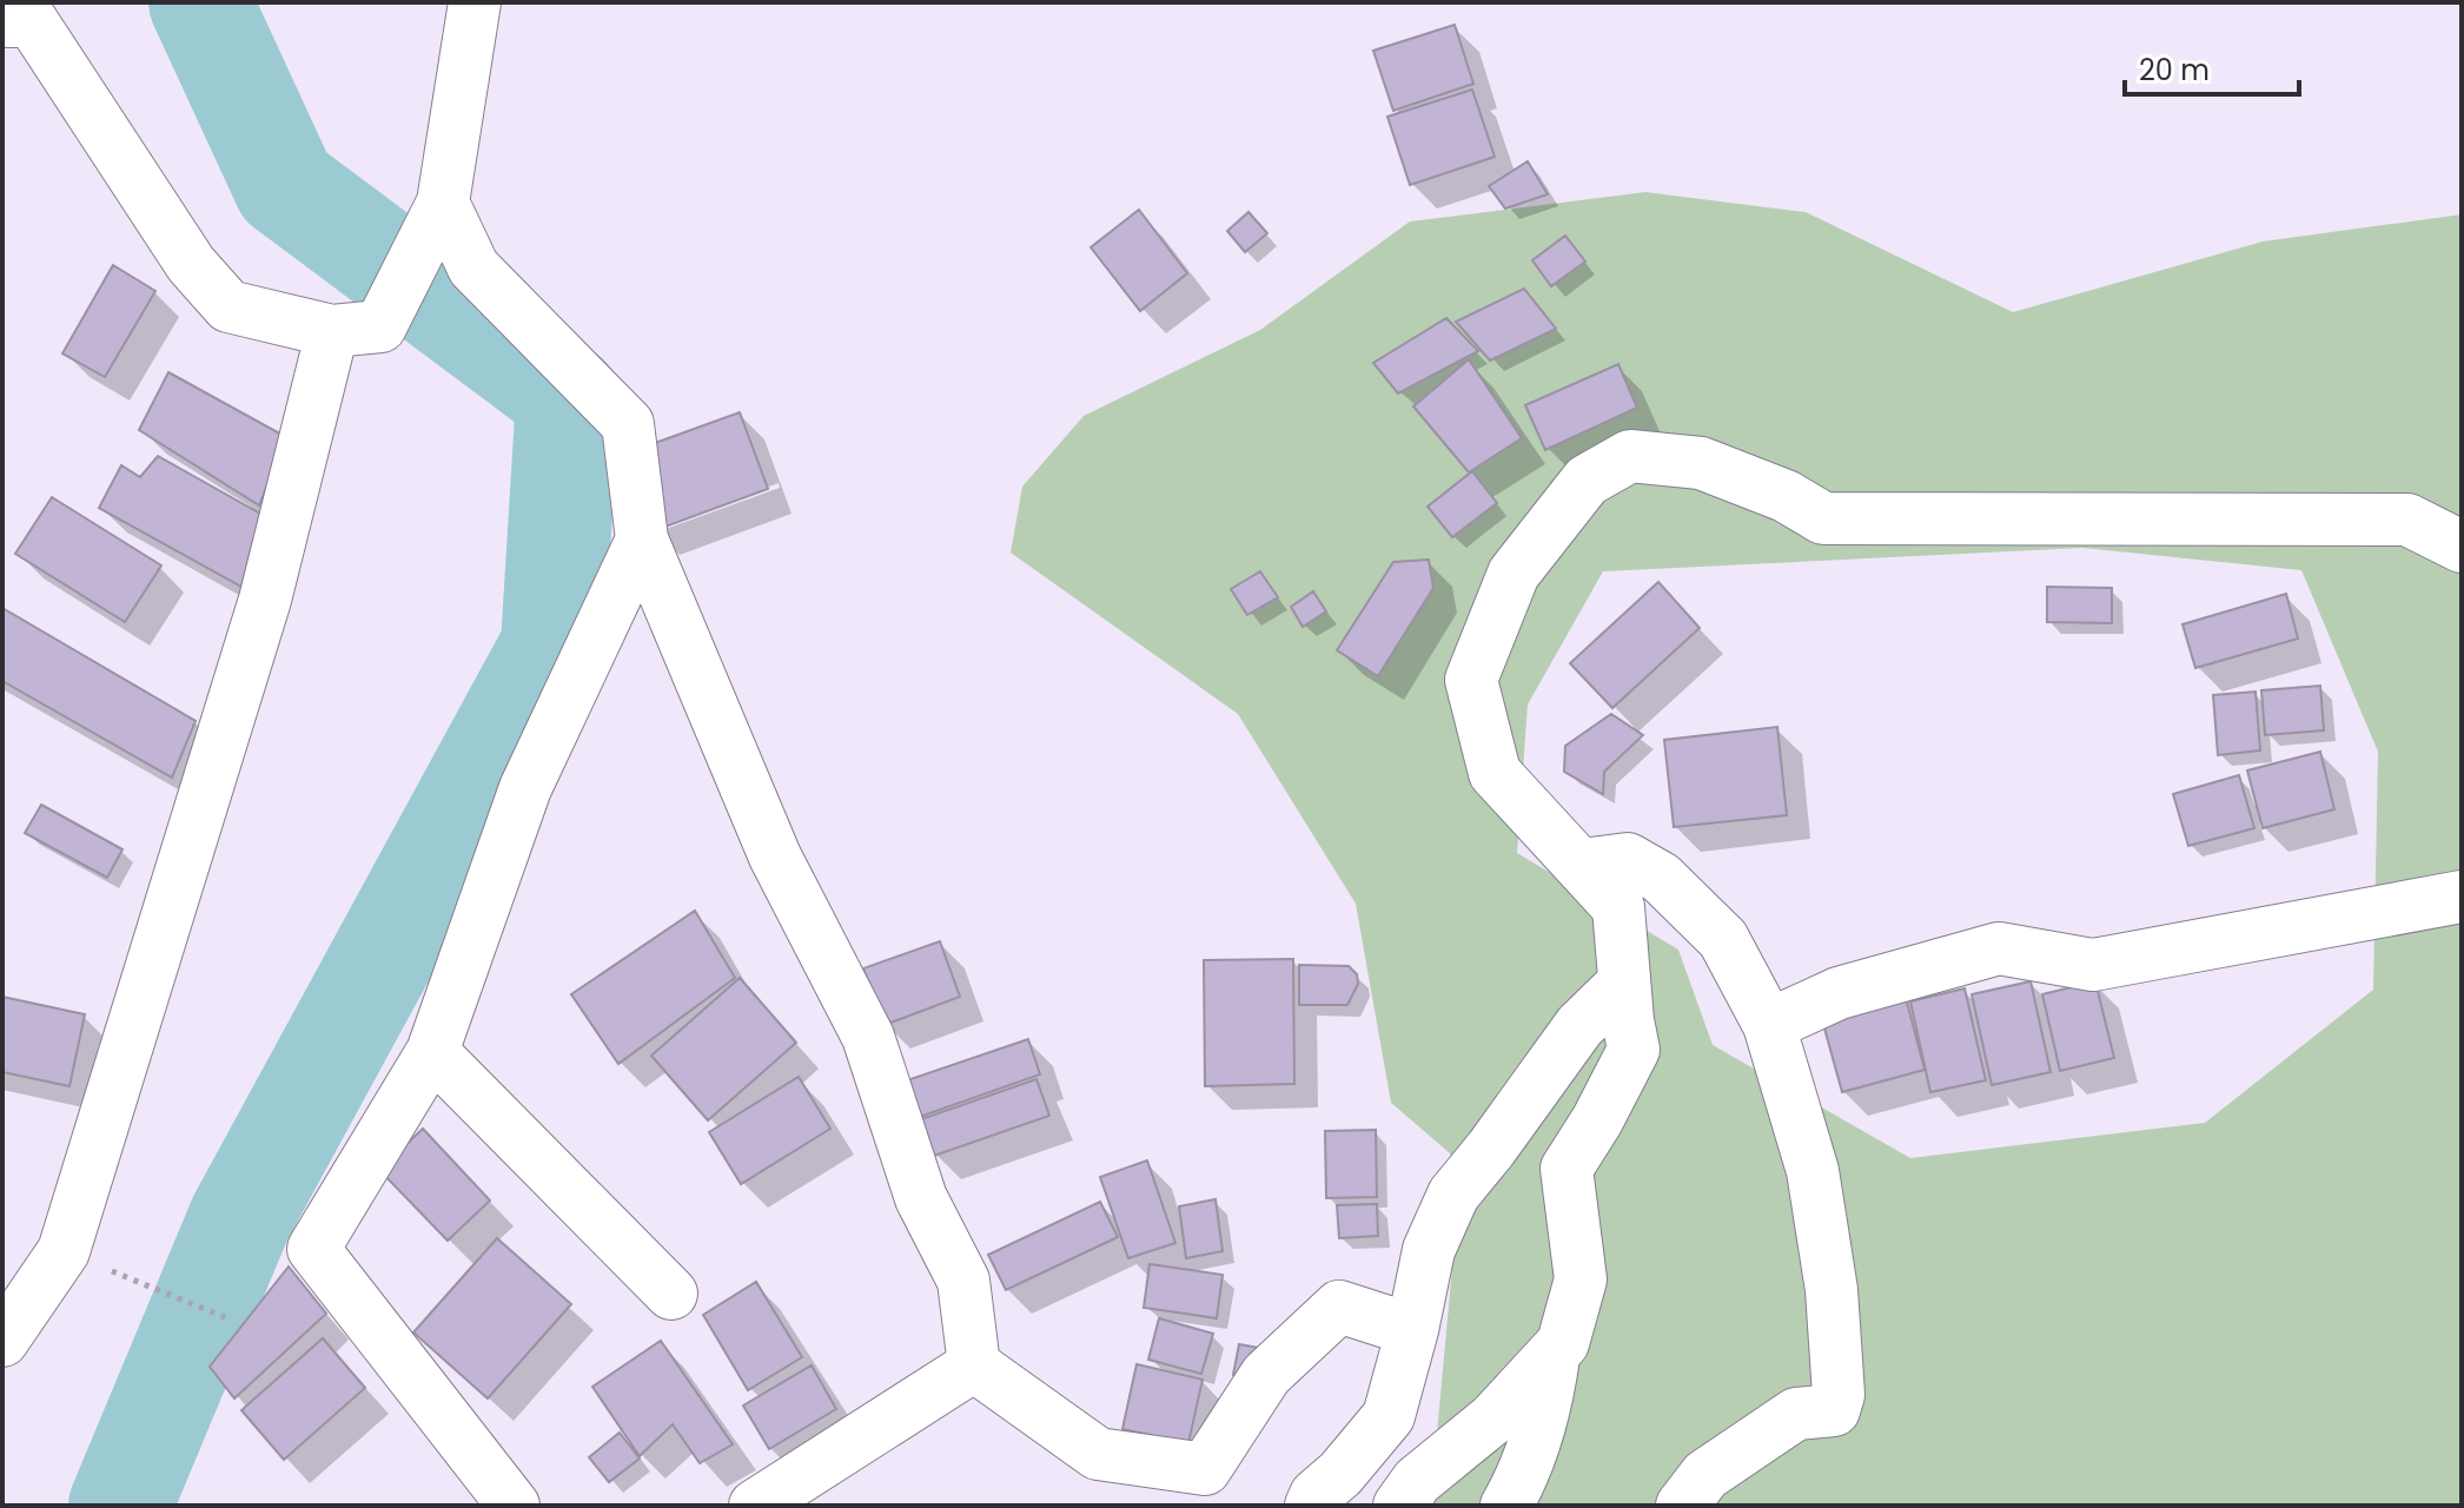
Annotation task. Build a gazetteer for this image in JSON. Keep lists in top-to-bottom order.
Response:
{
  "scale_bar": "20 m"
}
